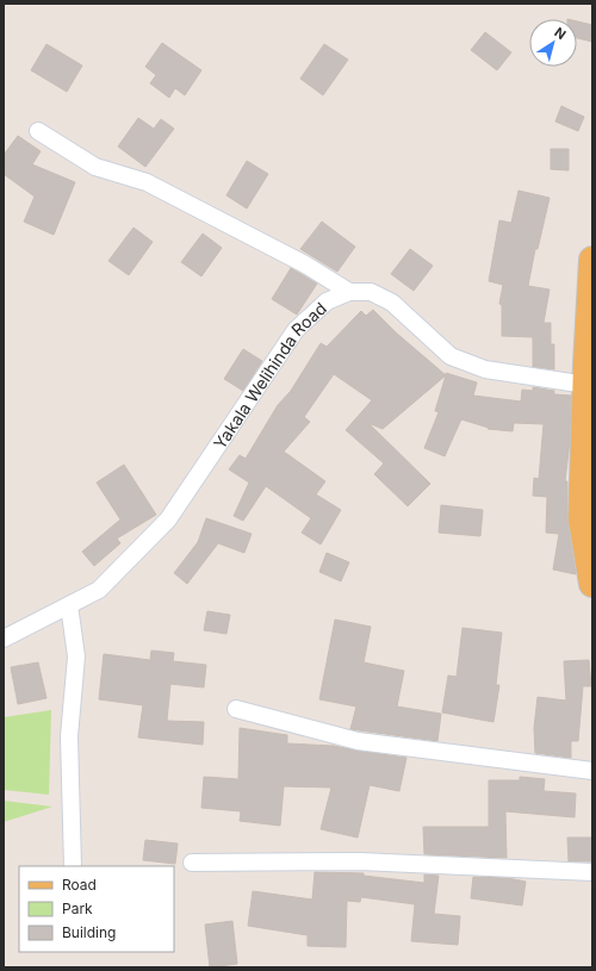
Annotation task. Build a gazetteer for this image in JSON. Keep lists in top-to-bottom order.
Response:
{
  "streets": {
    "street": ["Yakala Welihinda Road"]
  },
  "legend": ["Road", "Park", "Building"],
  "north": "top right"
}
